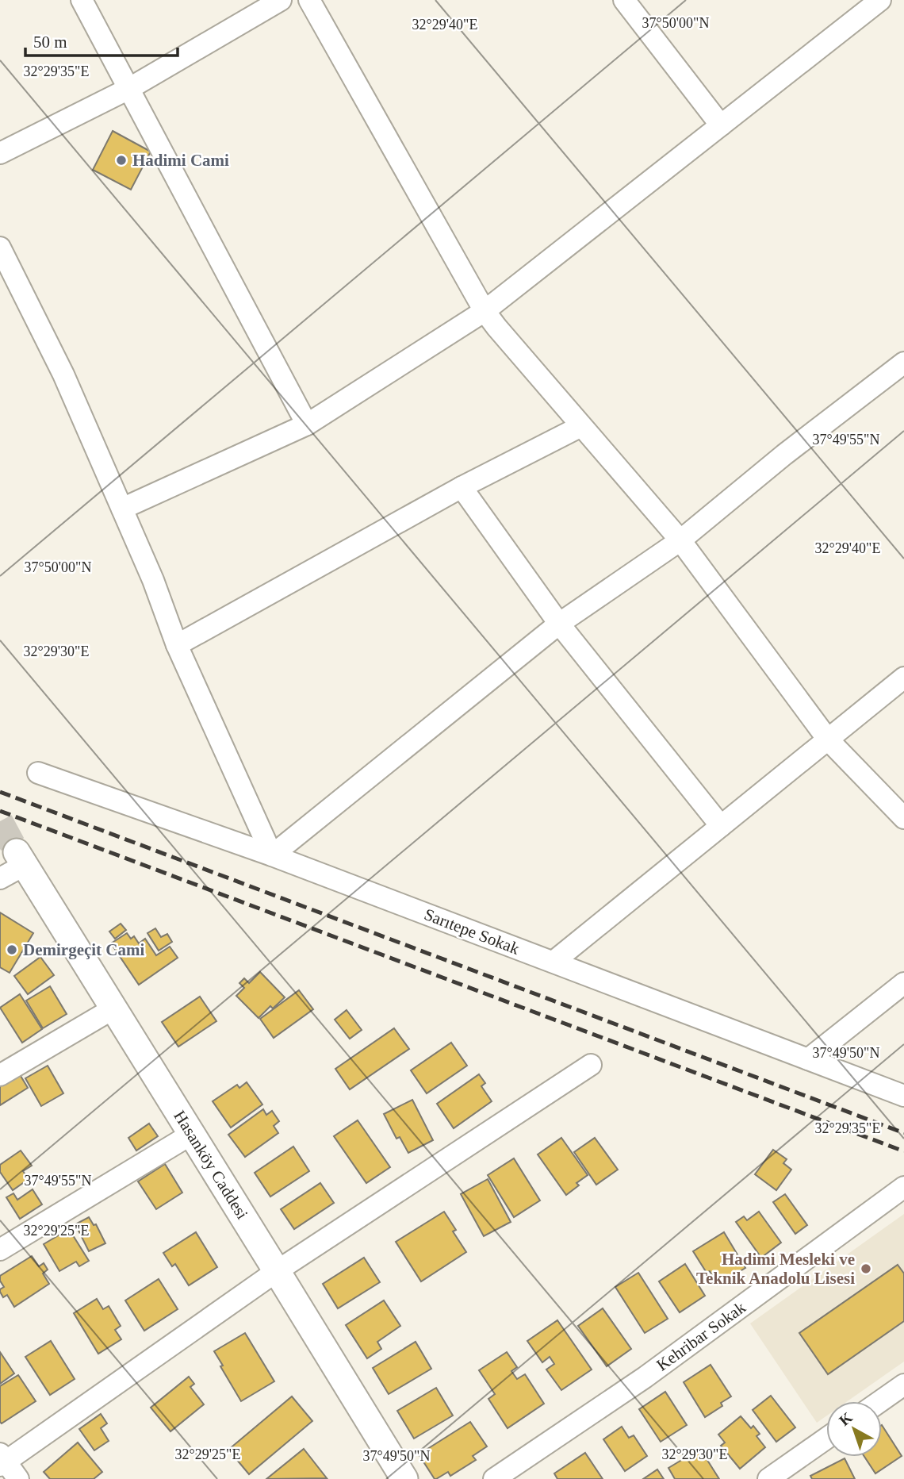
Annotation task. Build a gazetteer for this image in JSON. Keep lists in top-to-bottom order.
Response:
{
  "streets": {
    "street": ["Sarıtepe Sokak", "Hasanköy Caddesi", "Kehribar Sokak"]
  },
  "places": ["Hadimi Cami", "Demirgeçit Cami", "Hadimi Mesleki ve Teknik Anadolu Lisesi"],
  "scale_bar": "50 m",
  "north": "top left",
  "coordinates": [
    "37°50'00\"N",
    "32°29'40\"E",
    "32°29'35\"E",
    "37°49'55\"N",
    "32°29'30\"E",
    "37°49'50\"N",
    "32°29'25\"E"
  ]
}
